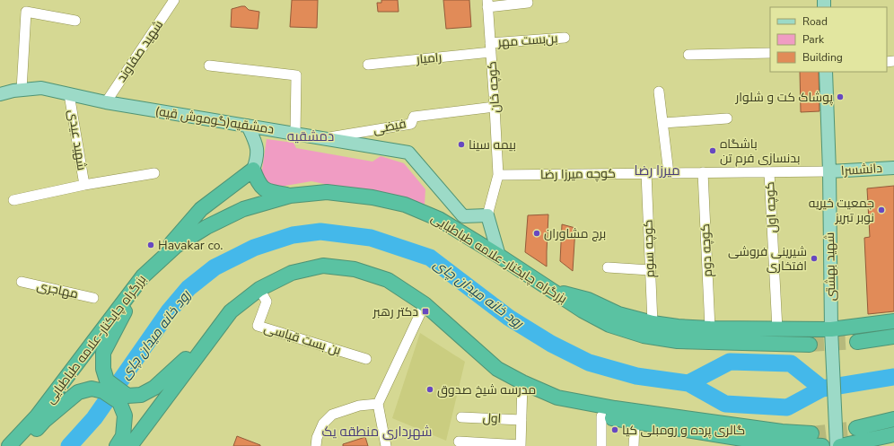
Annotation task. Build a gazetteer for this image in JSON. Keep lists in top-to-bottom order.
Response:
{
  "streets": {
    "highway": ["بزرگراه چایکنار-علامه طباطبایی"],
    "main road": ["دمشقیه(گوموش قیه)", "دانشسرا", "شهید بهشتى"],
    "street": [
      "بن‌بست مهر",
      "شهید صفاوند",
      "رامیار",
      "کوچه خان",
      "فیضی",
      "شهید عیدی",
      "کوچه میرزا رضا",
      "کوچه اول",
      "کوچه سوم",
      "کوچه دوم",
      "مهاجری",
      "بن بست قیاسی",
      "اول"
    ]
  },
  "crossings": [
    ["بن‌بست مهر", "رامیار"],
    ["بن‌بست مهر", "کوچه خان"],
    ["شهید صفاوند", "دمشقیه(گوموش قیه)"],
    ["رامیار", "کوچه خان"],
    ["کوچه خان", "فیضی"],
    ["کوچه خان", "کوچه میرزا رضا"],
    ["دمشقیه(گوموش قیه)", "فیضی"],
    ["دمشقیه(گوموش قیه)", "شهید عیدی"],
    ["دانشسرا", "کوچه میرزا رضا"],
    ["دانشسرا", "شهید بهشتى"],
    ["کوچه میرزا رضا", "کوچه اول"],
    ["کوچه میرزا رضا", "کوچه سوم"],
    ["کوچه میرزا رضا", "کوچه دوم"],
    ["کوچه میرزا رضا", "شهید بهشتى"]
  ],
  "districts": ["دمشقیه", "میرزا رضا", "شهرداری منطقه یک"],
  "water": ["رود خانه میدان چای"],
  "places": {
    "other": [
      "پوشاک کت و شلوار",
      "بیمه سینا",
      "باشگاه بدنسازی فرم تن",
      "جمعیت خیریه نوبر تبریز",
      "برج مشاوران",
      "Havakar co.",
      "شیرینی فروشی افتخاری",
      "مدرسه شیخ صدوق",
      "گالری پرده و رومبلی کیا"
    ],
    "transit": ["دکتر رهبر"]
  },
  "legend": ["Road", "Park", "Building"]
}
